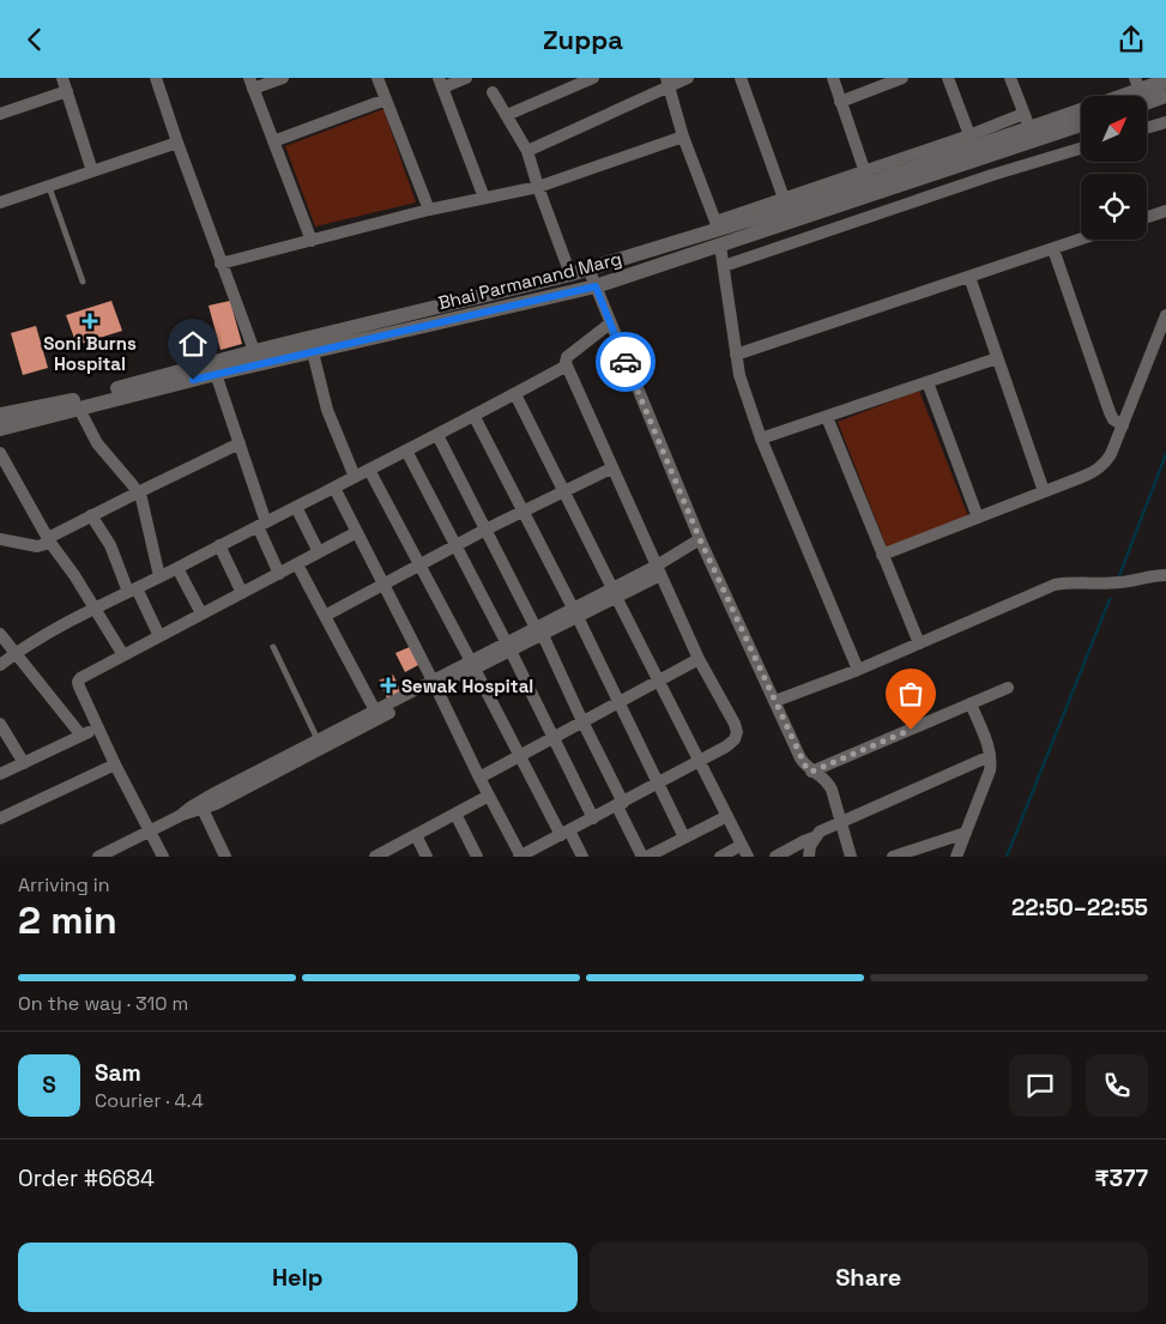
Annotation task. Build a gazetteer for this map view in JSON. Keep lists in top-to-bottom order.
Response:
{
  "streets": {
    "street": ["Bhai Parmanand Marg"]
  },
  "places": {
    "health": ["Soni Burns Hospital", "Sewak Hospital"]
  },
  "north": "top right",
  "page": {
    "header": "Zuppa",
    "heading": ["2 min", "Arriving in", "22:50–22:55"],
    "panel": [
      "Sam",
      "Courier · 4.4",
      "Order #6684",
      "₹377"
    ],
    "bar": "On the way · 310 m",
    "round": "S",
    "buttons": ["Help", "Share"]
  }
}
